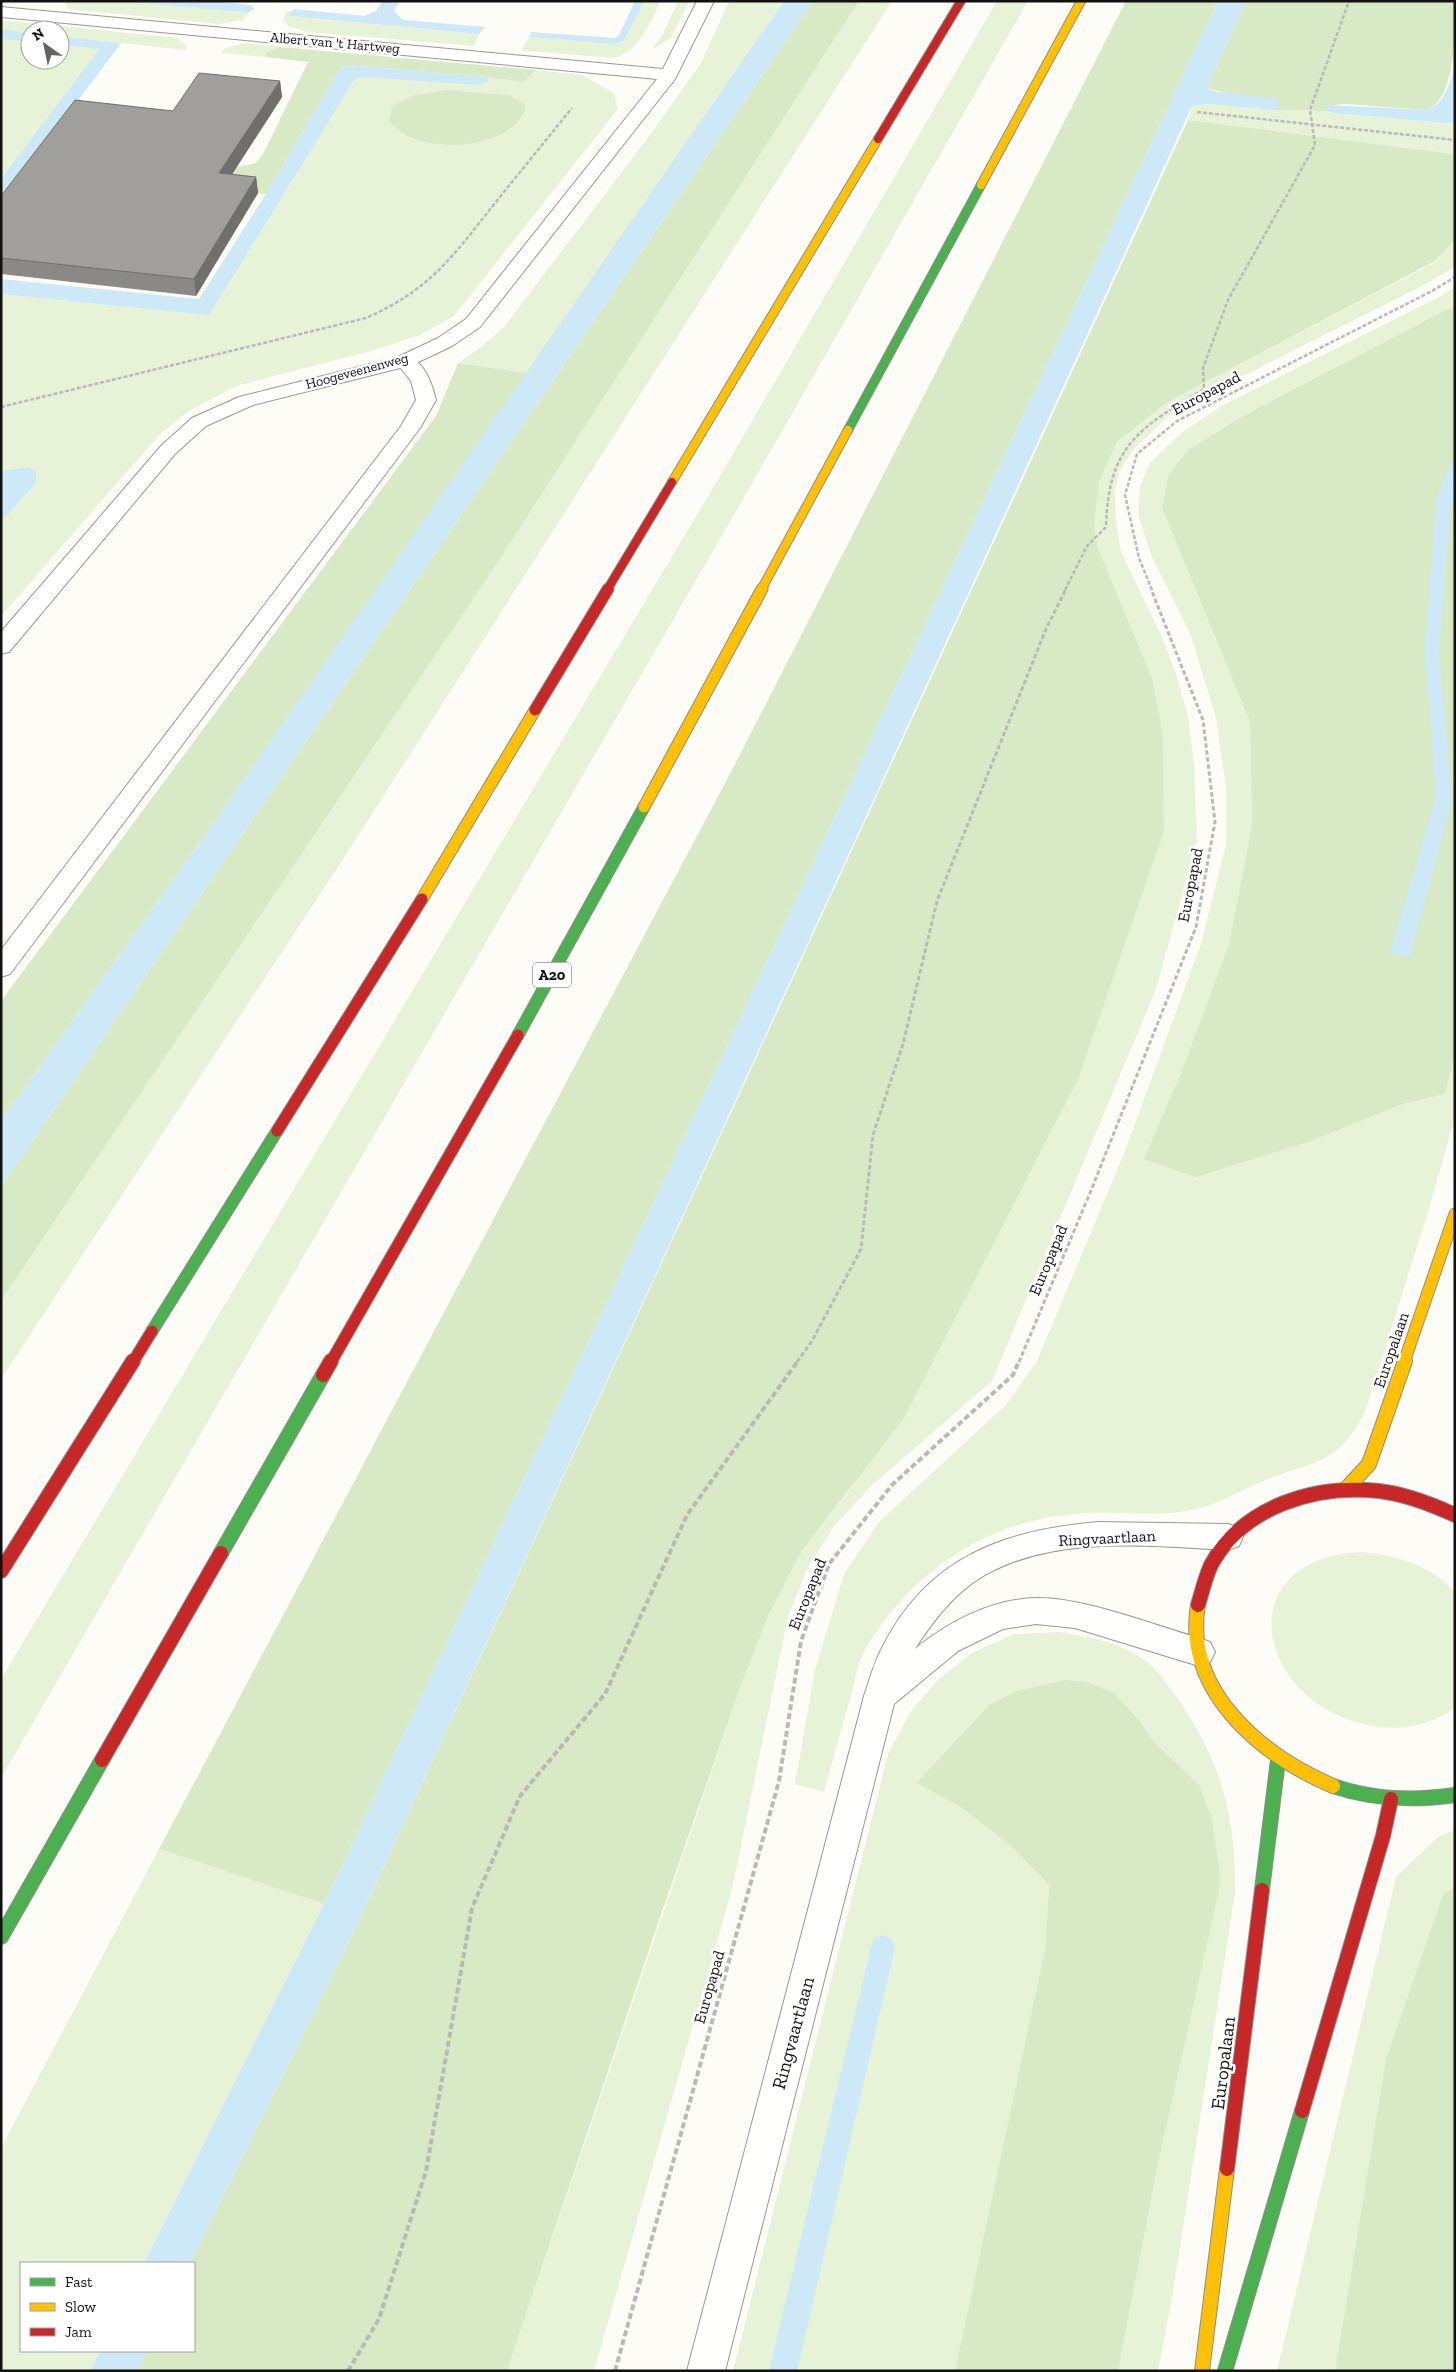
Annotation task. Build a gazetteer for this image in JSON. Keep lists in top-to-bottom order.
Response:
{
  "streets": {
    "main road": ["A20", "Europalaan"],
    "street": ["Albert van 't Hartweg", "Hoogeveenenweg", "Ringvaartlaan"],
    "path": ["Europapad"]
  },
  "crossings": [
    ["Albert van 't Hartweg", "Hoogeveenenweg"]
  ],
  "legend": ["Fast", "Slow", "Jam"],
  "north": "top left"
}
